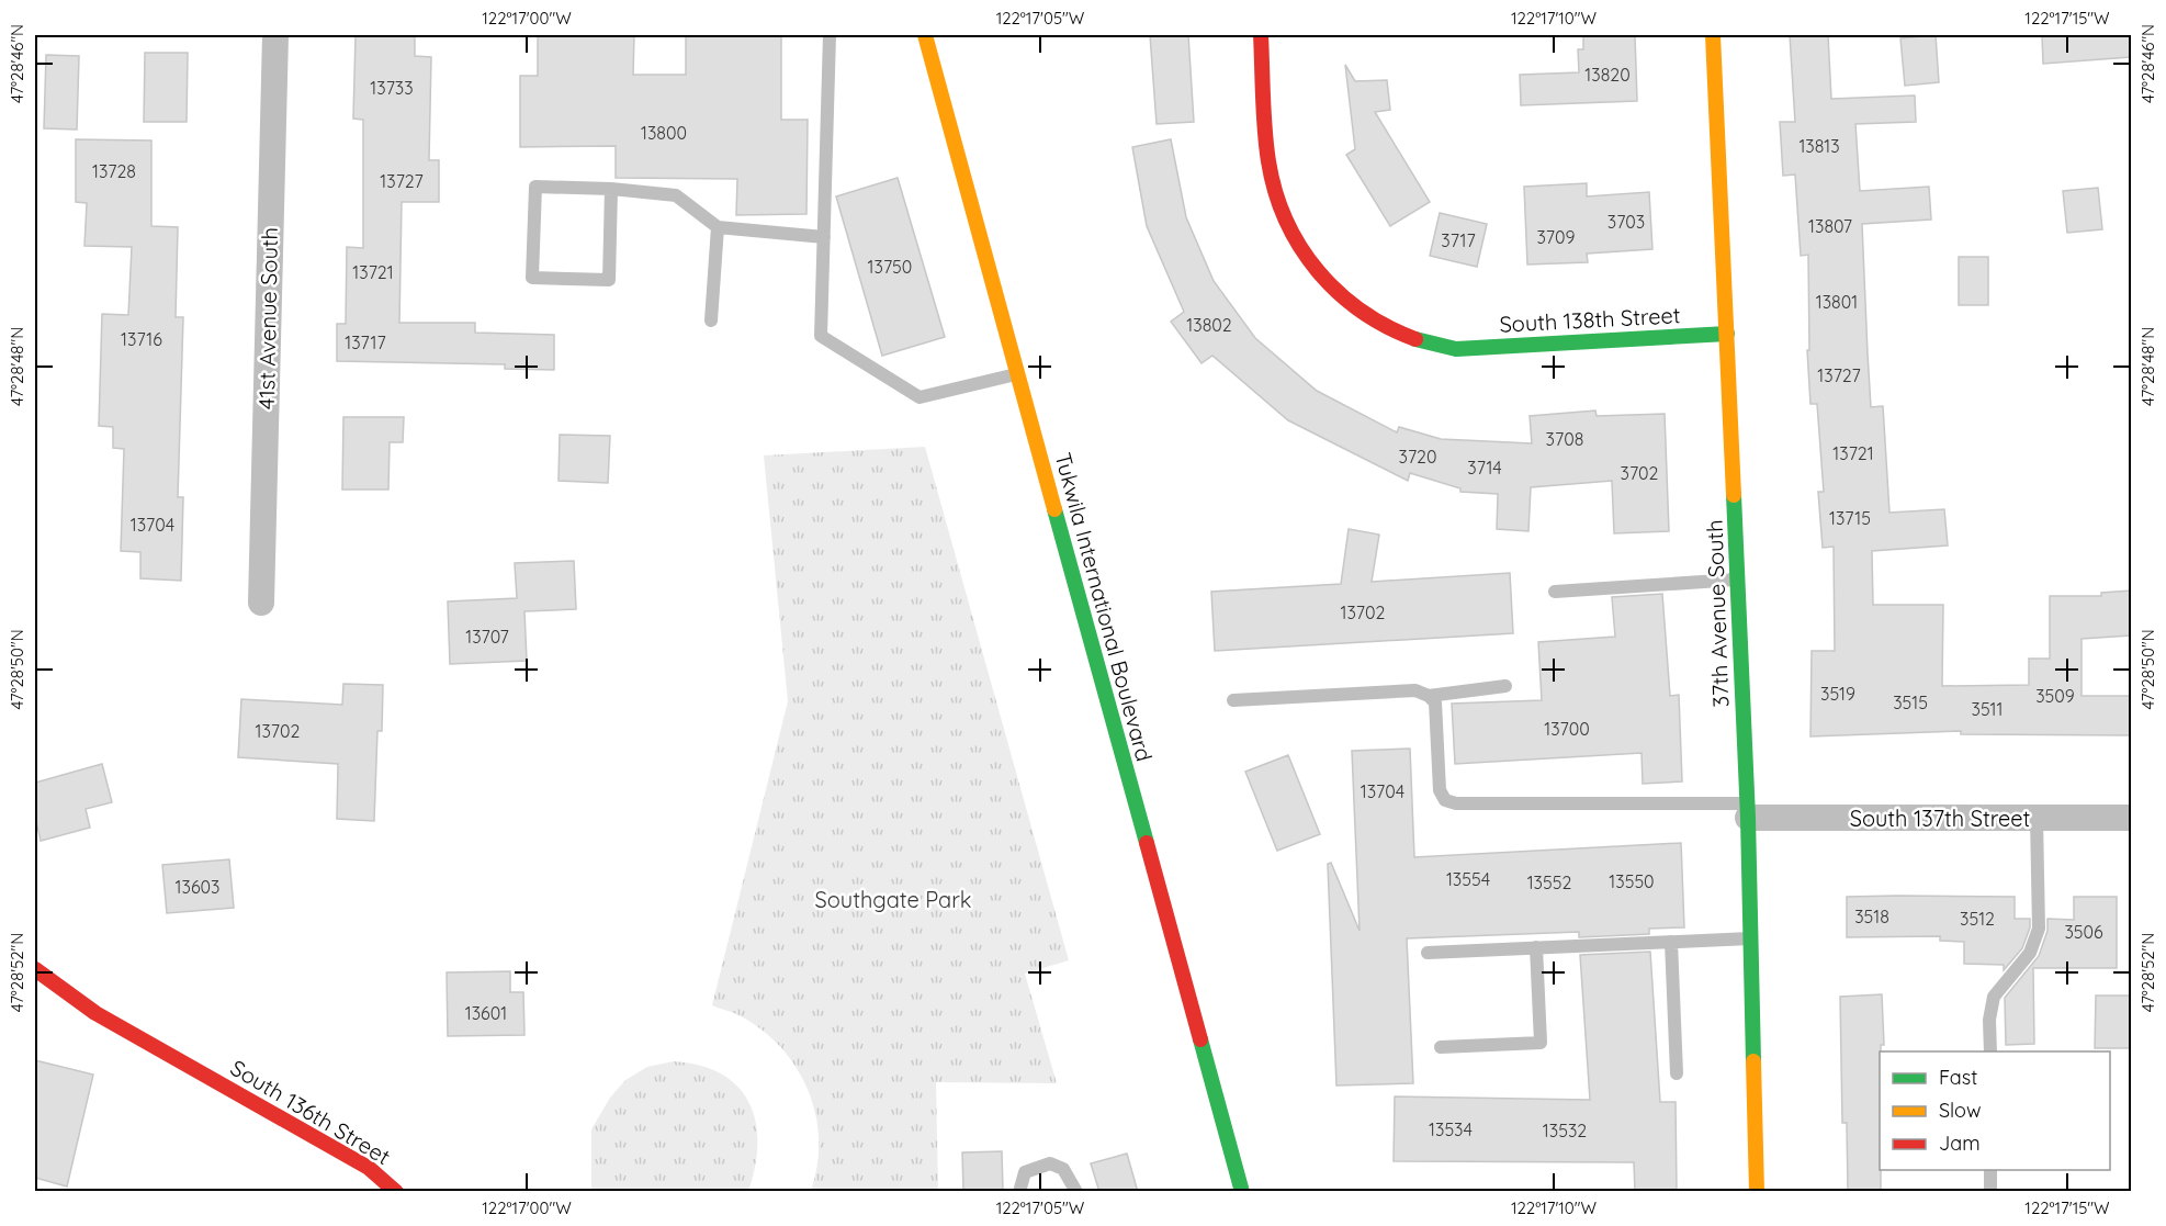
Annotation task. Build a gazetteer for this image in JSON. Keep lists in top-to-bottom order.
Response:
{
  "streets": {
    "street": [
      "41st Avenue South",
      "South 138th Street",
      "Tukwila International Boulevard",
      "37th Avenue South",
      "South 137th Street",
      "South 136th Street"
    ]
  },
  "crossings": [
    ["South 138th Street", "37th Avenue South"],
    ["37th Avenue South", "South 137th Street"]
  ],
  "parks": ["Southgate Park"],
  "house_numbers": [
    "13820",
    "13733",
    "13800",
    "13813",
    "13728",
    "13727",
    "3703",
    "13807",
    "3709",
    "3717",
    "13750",
    "13721",
    "13801",
    "13802",
    "13716",
    "13717",
    "13727",
    "3708",
    "13721",
    "3720",
    "3714",
    "3702",
    "13715",
    "13704",
    "13702",
    "13707",
    "3519",
    "3509",
    "3515",
    "3511",
    "13700",
    "13702",
    "13704",
    "13554",
    "13550",
    "13552",
    "13603",
    "3518",
    "3512",
    "3506",
    "13601",
    "13534",
    "13532"
  ],
  "legend": ["Fast", "Slow", "Jam"],
  "coordinates": [
    "122°17'00\"W",
    "122°17'05\"W",
    "122°17'10\"W",
    "122°17'15\"W",
    "47°28'46\"N",
    "47°28'48\"N",
    "47°28'50\"N",
    "47°28'52\"N"
  ]
}
